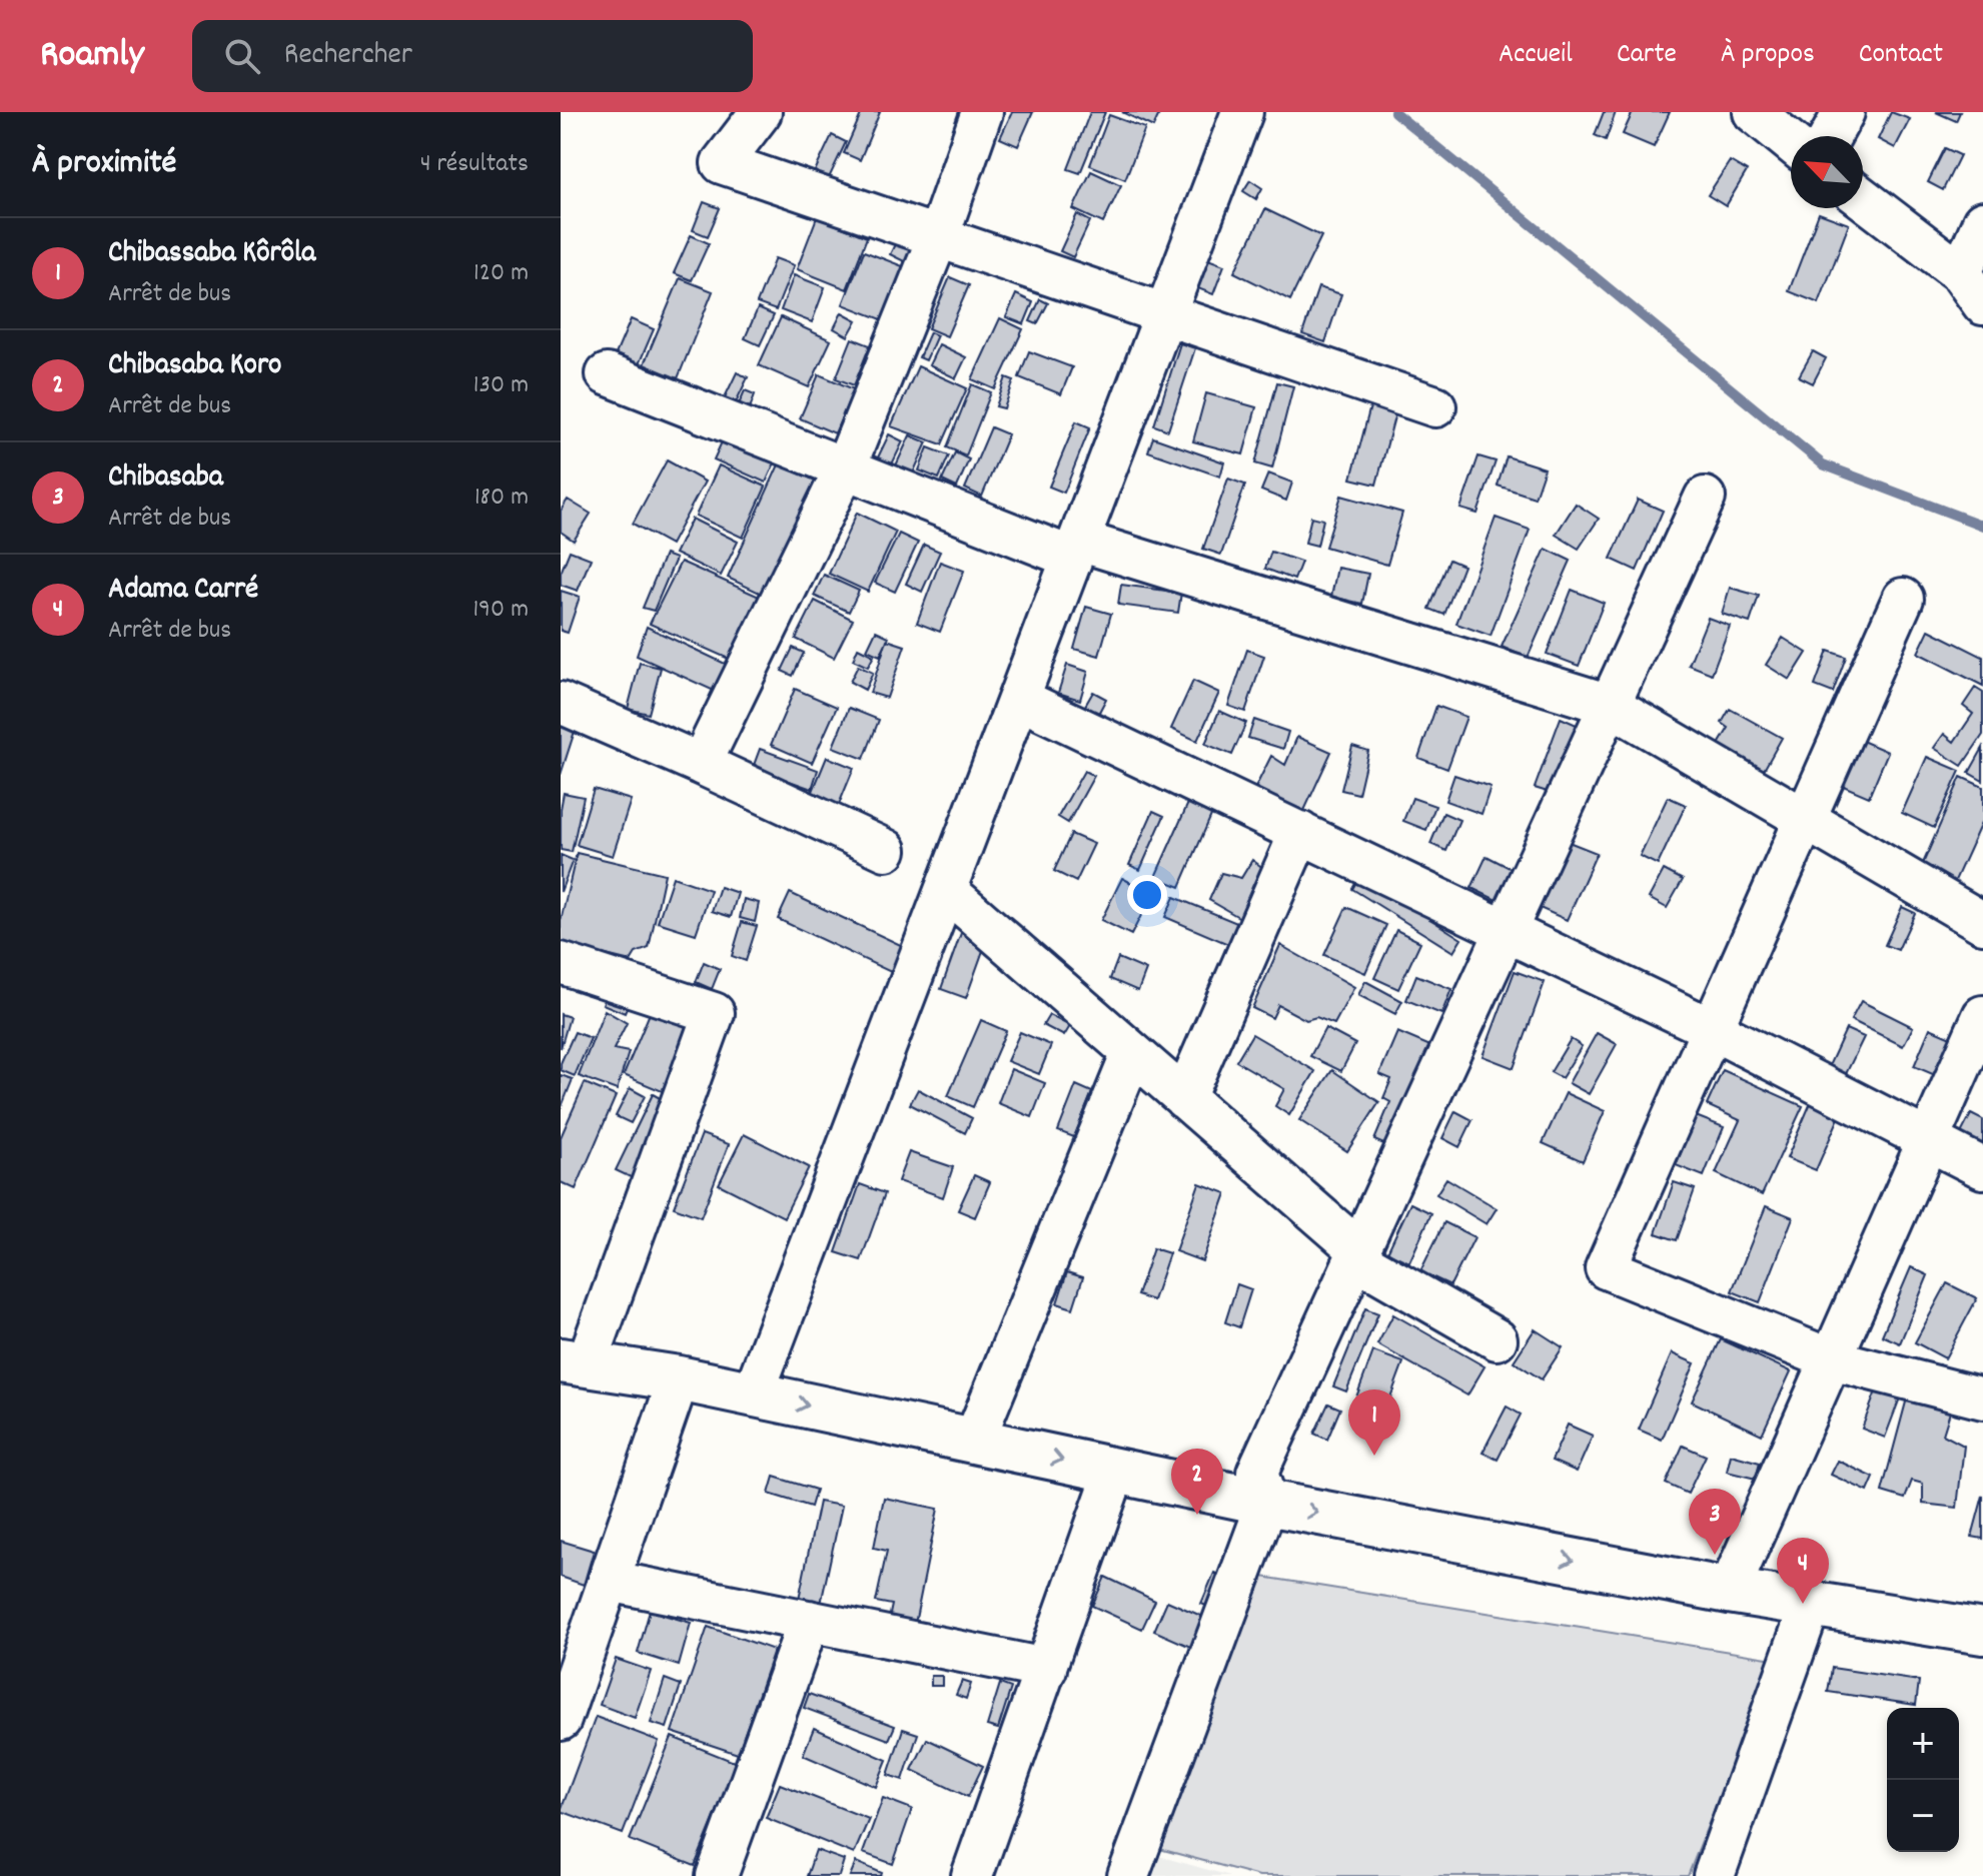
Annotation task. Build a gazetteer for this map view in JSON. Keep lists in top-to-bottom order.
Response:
{
  "north": "top left",
  "page": {
    "header": "Roamly",
    "search": "Rechercher",
    "nav": [
      "Accueil",
      "Carte",
      "À propos",
      "Contact"
    ],
    "heading": ["À proximité", "4 résultats"],
    "list": [
      {
        "mark": "1",
        "name": "Chibassaba Kôrôla",
        "note": "Arrêt de bus",
        "value": "120 m"
      },
      {
        "mark": "2",
        "name": "Chibasaba Koro",
        "note": "Arrêt de bus",
        "value": "130 m"
      },
      {
        "mark": "3",
        "name": "Chibasaba",
        "note": "Arrêt de bus",
        "value": "180 m"
      },
      {
        "mark": "4",
        "name": "Adama Carré",
        "note": "Arrêt de bus",
        "value": "190 m"
      }
    ],
    "pins": [
      "1",
      "2",
      "3",
      "4"
    ],
    "map_buttons": ["+", "−"]
  }
}
